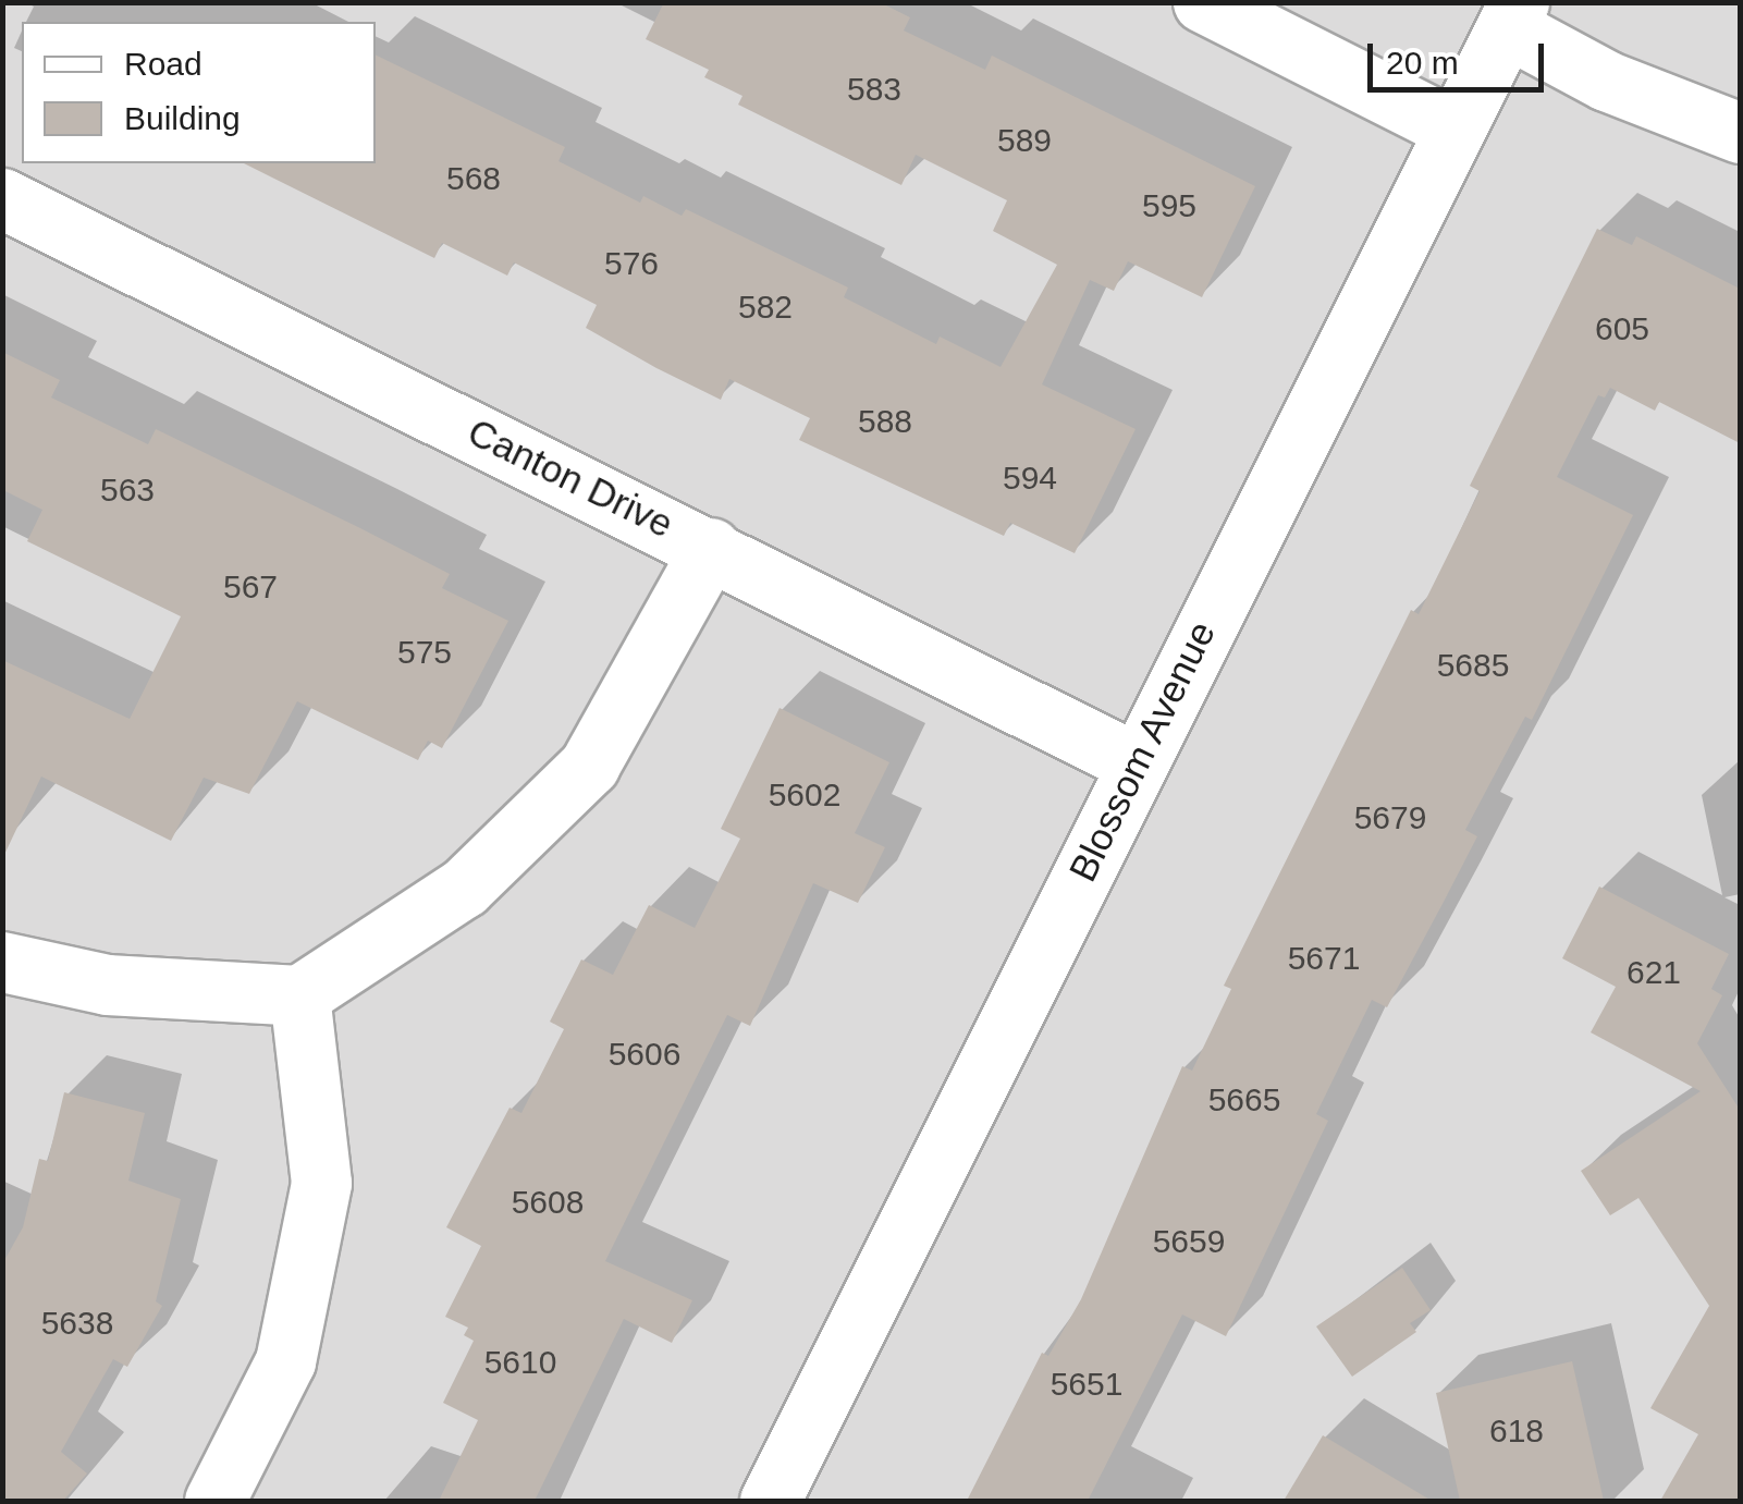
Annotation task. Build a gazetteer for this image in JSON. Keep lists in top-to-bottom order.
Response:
{
  "streets": {
    "street": ["Canton Drive", "Blossom Avenue"]
  },
  "crossings": [
    ["Canton Drive", "Blossom Avenue"]
  ],
  "house_numbers": [
    "583",
    "589",
    "568",
    "595",
    "576",
    "582",
    "605",
    "588",
    "594",
    "563",
    "567",
    "575",
    "5685",
    "5602",
    "5679",
    "5671",
    "621",
    "5606",
    "5665",
    "5608",
    "5659",
    "5638",
    "5610",
    "5651",
    "618"
  ],
  "legend": ["Road", "Building"],
  "scale_bar": "20 m"
}
